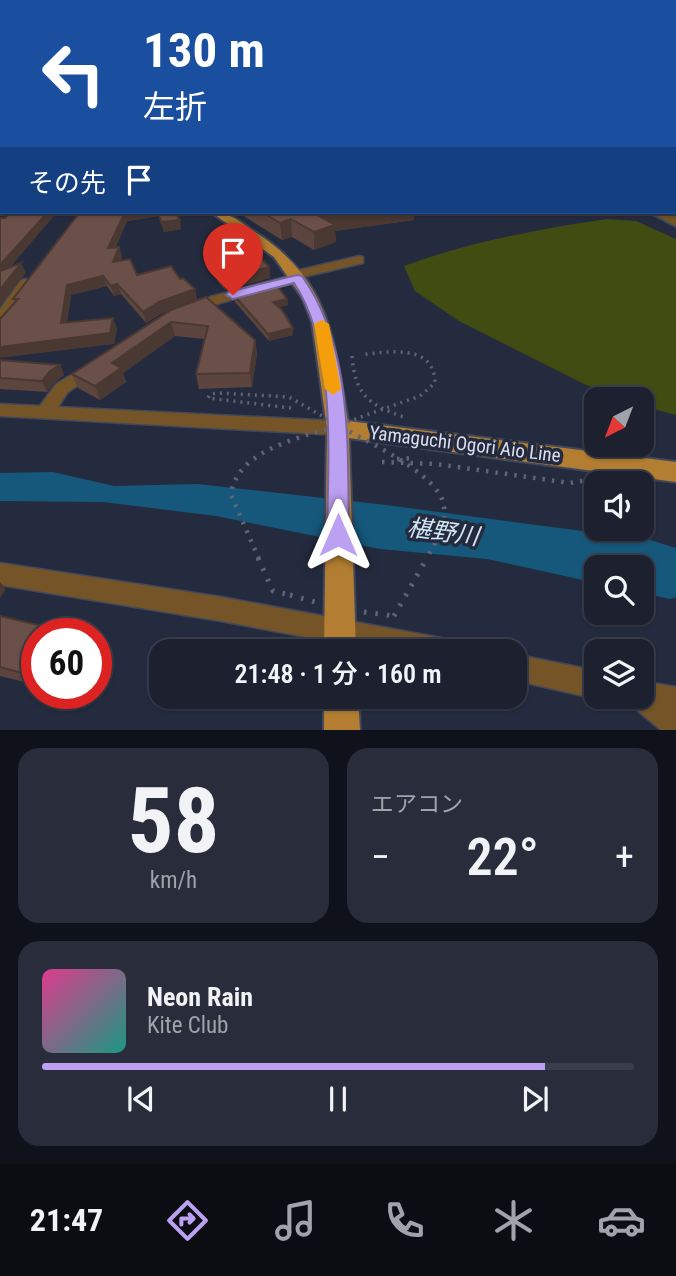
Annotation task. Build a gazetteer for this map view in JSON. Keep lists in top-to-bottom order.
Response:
{
  "streets": {
    "main road": ["Yamaguchi Ogori Aio Line"]
  },
  "water": ["椹野川"],
  "north": "bottom left",
  "page": {
    "turn": ["130 m", "左折"],
    "then": "その先",
    "limit": "60",
    "trip": "21:48 · 1 分 · 160 m",
    "tile": [
      ["58", "km/h"],
      "エアコン"
    ],
    "heat": ["−", "22°", "+"],
    "song": ["Neon Rain", "Kite Club"],
    "tabs": "21:47"
  }
}
